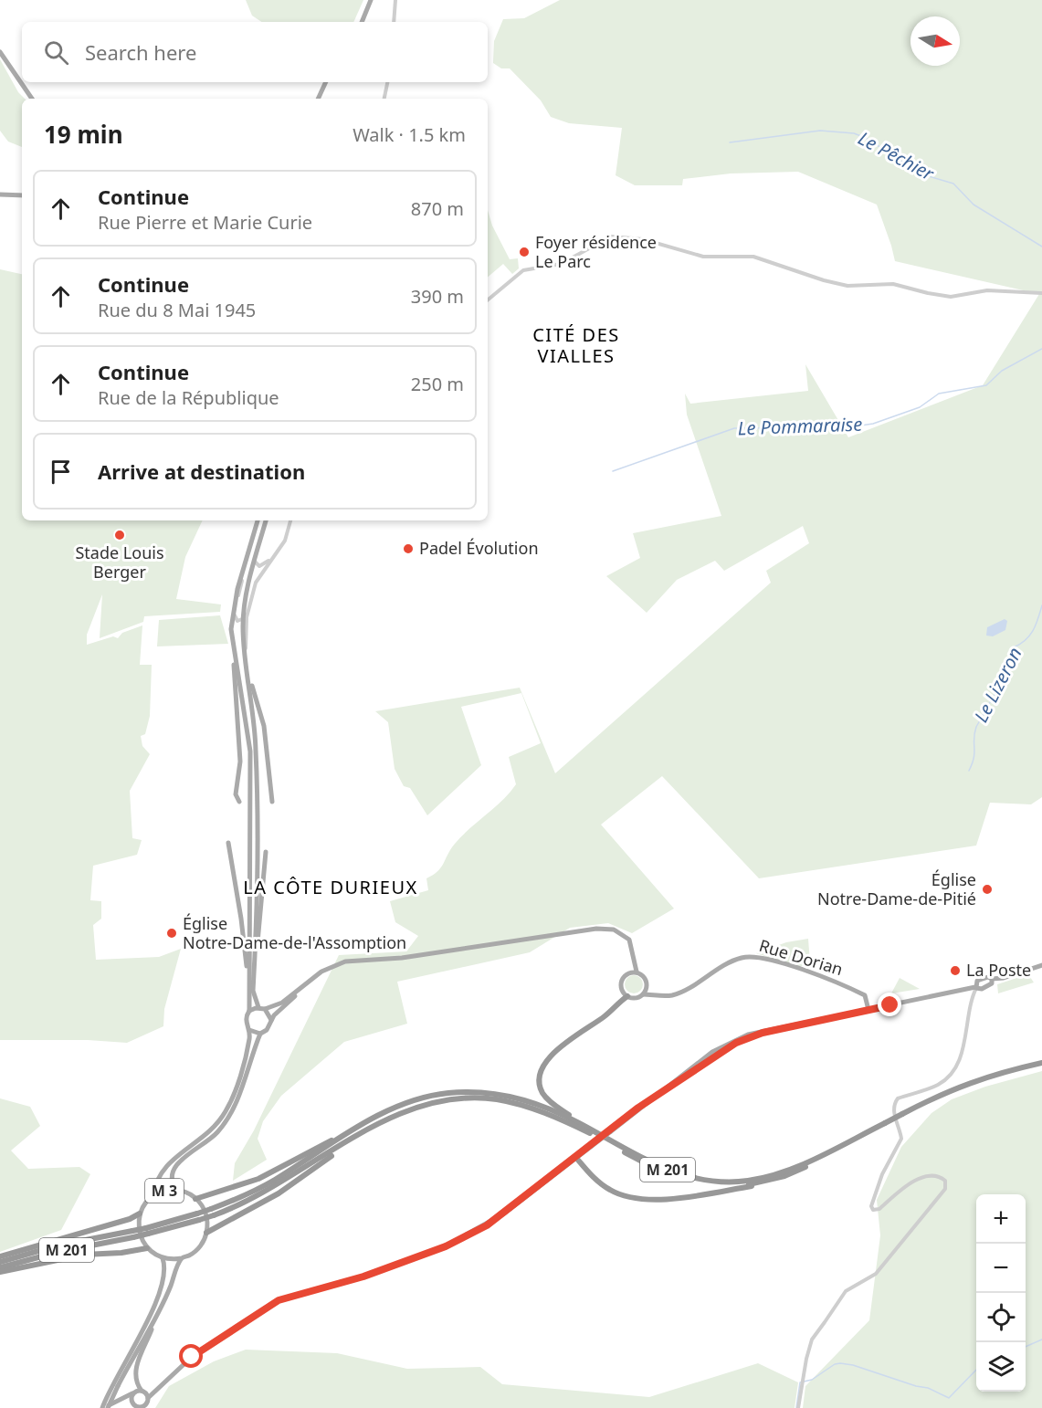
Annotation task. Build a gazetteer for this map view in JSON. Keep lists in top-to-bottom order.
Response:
{
  "streets": {
    "highway": ["M 201"],
    "main road": ["Rue Dorian", "M 3"]
  },
  "districts": ["CITÉ DES VIALLES", "LA CÔTE DURIEUX"],
  "water": ["Le Pêchier", "Le Pommaraise", "Le Lizeron"],
  "places": [
    "Foyer résidence Le Parc",
    "Stade Louis Berger",
    "Padel Évolution",
    "Église Notre-Dame-de-Pitié",
    "Église Notre-Dame-de-l'Assomption",
    "La Poste"
  ],
  "north": "right",
  "page": {
    "search": "Search here",
    "heading": ["19 min", "Walk · 1.5 km"],
    "list": [
      ["Continue", "Rue Pierre et Marie Curie", "870 m"],
      ["Continue", "Rue du 8 Mai 1945", "390 m"],
      ["Continue", "Rue de la République", "250 m"],
      "Arrive at destination"
    ],
    "map_buttons": ["+", "−"]
  }
}
